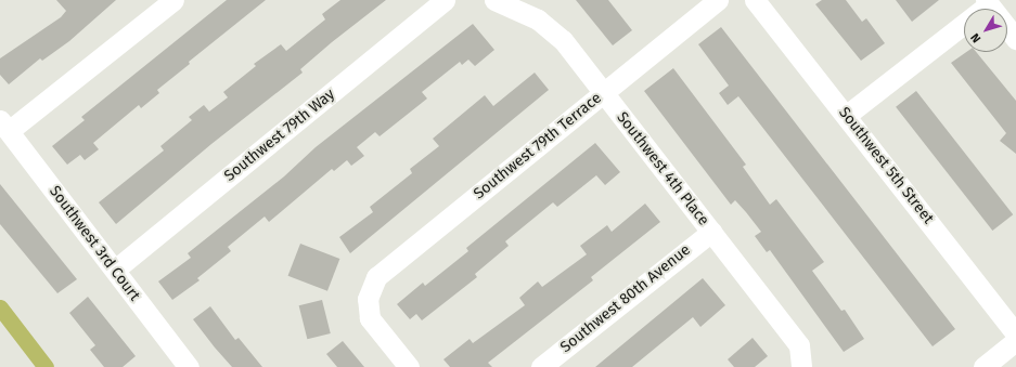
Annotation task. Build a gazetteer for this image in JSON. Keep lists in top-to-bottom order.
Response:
{
  "streets": {
    "street": [
      "Southwest 79th Way",
      "Southwest 79th Terrace",
      "Southwest 5th Street",
      "Southwest 4th Place",
      "Southwest 3rd Court",
      "Southwest 80th Avenue"
    ]
  },
  "crossings": [
    ["Southwest 79th Way", "Southwest 3rd Court"],
    ["Southwest 79th Terrace", "Southwest 4th Place"],
    ["Southwest 4th Place", "Southwest 80th Avenue"]
  ],
  "north": "bottom left"
}
